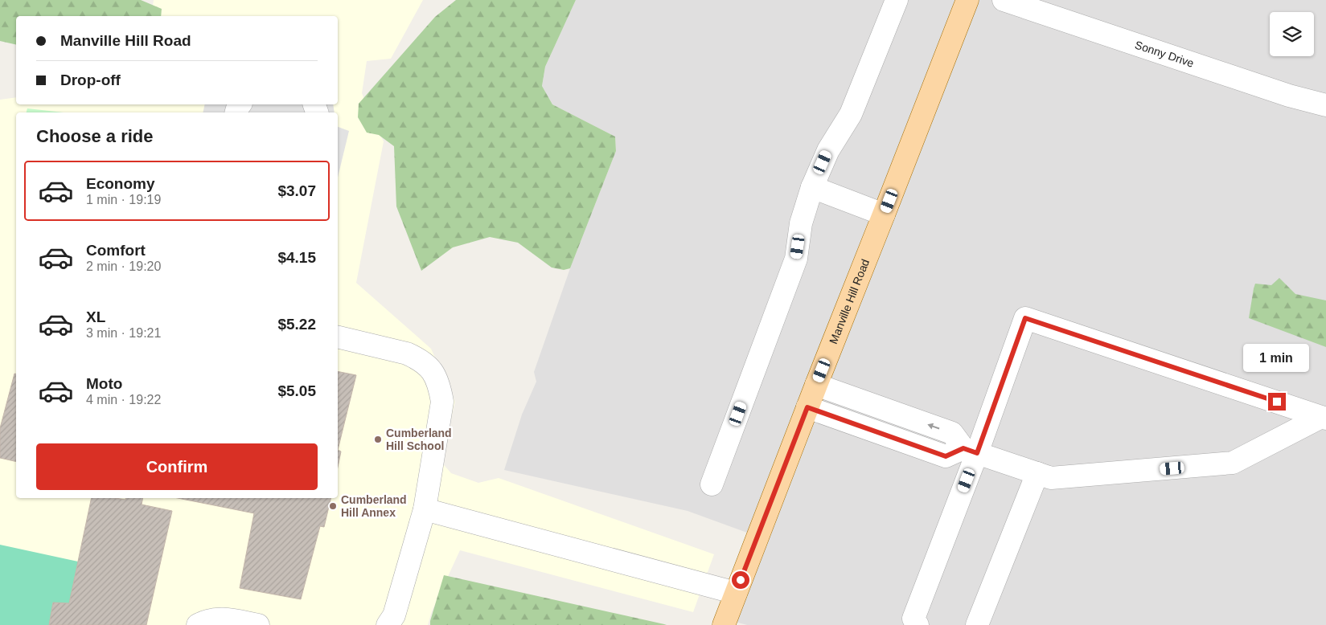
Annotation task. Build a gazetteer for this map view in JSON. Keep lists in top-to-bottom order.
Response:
{
  "streets": {
    "main road": ["Manville Hill Road"],
    "street": ["Sonny Drive"]
  },
  "places": ["Cumberland Hill School", "Cumberland Hill Annex"],
  "page": {
    "banner": ["Manville Hill Road", "Drop-off"],
    "heading": "Choose a ride",
    "list": [
      {
        "name": "Economy",
        "note": "1 min · 19:19",
        "value": "$3.07"
      },
      {
        "name": "Comfort",
        "note": "2 min · 19:20",
        "value": "$4.15"
      },
      {
        "name": "XL",
        "note": "3 min · 19:21",
        "value": "$5.22"
      },
      {
        "name": "Moto",
        "note": "4 min · 19:22",
        "value": "$5.05"
      }
    ],
    "bubble": "1 min",
    "buttons": "Confirm"
  }
}
